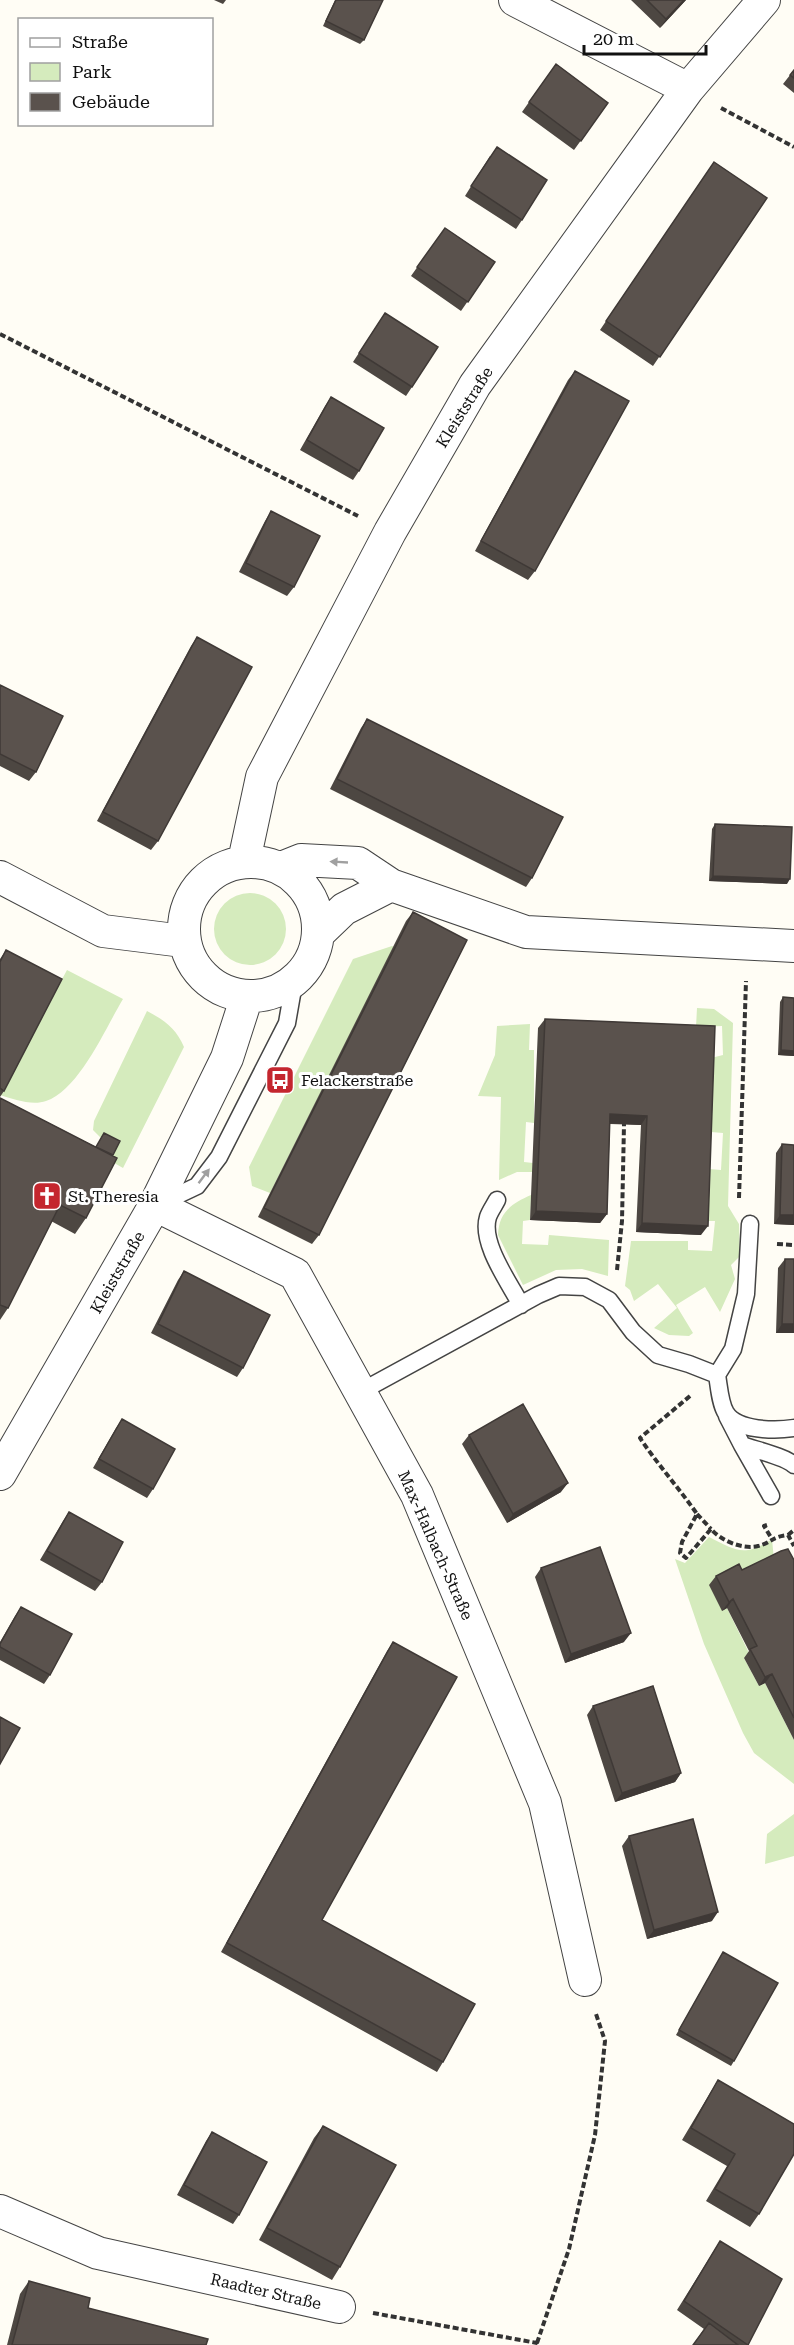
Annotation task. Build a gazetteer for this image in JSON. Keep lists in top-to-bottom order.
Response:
{
  "streets": {
    "street": ["Kleiststraße", "Max-Halbach-Straße", "Raadter Straße"]
  },
  "crossings": [
    ["Kleiststraße", "Max-Halbach-Straße"]
  ],
  "places": {
    "bus stop": ["Felackerstraße"],
    "church": ["St. Theresia"]
  },
  "legend": ["Straße", "Park", "Gebäude"],
  "scale_bar": "20 m"
}
